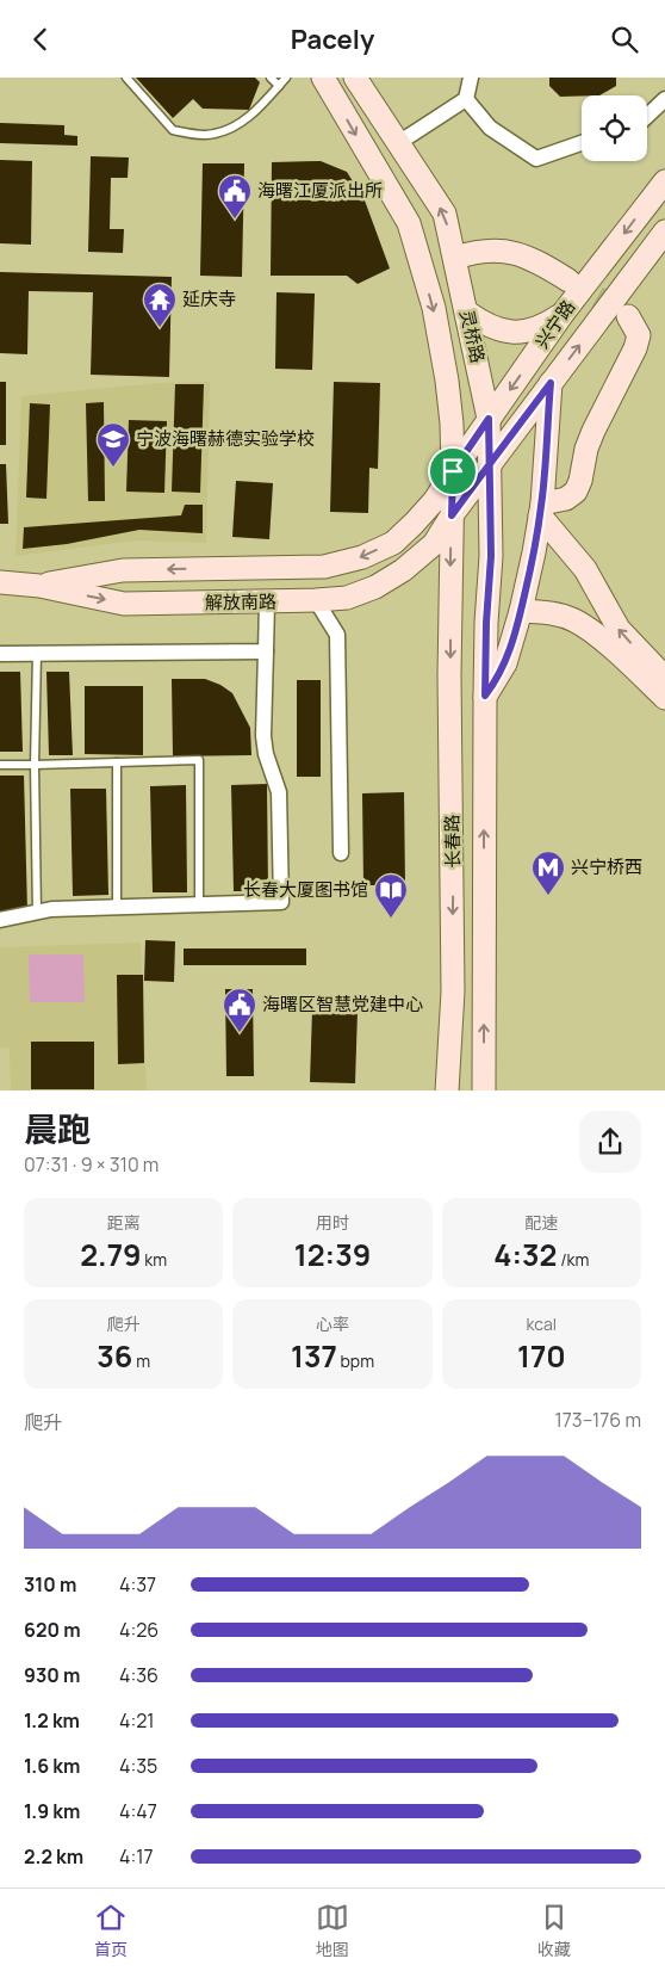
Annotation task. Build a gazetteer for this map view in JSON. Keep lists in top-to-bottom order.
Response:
{
  "streets": {
    "main road": [
      "兴宁路",
      "灵桥路",
      "解放南路",
      "长春路"
    ]
  },
  "crossings": [
    ["兴宁路", "灵桥路"],
    ["兴宁路", "解放南路"],
    ["灵桥路", "解放南路"],
    ["灵桥路", "长春路"]
  ],
  "one_way": ["解放南路"],
  "places": {
    "public building": ["海曙江厦派出所", "海曙区智慧党建中心"],
    "temple": ["延庆寺"],
    "school or university": ["宁波海曙赫德实验学校"],
    "metro station": ["兴宁桥西"],
    "library": ["长春大厦图书馆"]
  },
  "page": {
    "header": "Pacely",
    "heading": ["晨跑", "07:31 · 9 × 310 m"],
    "stats": [
      ["距离", "2.79 km"],
      ["用时", "12:39"],
      ["配速", "4:32 /km"],
      ["爬升", "36 m"],
      ["心率", "137 bpm"],
      ["kcal", "170"]
    ],
    "chart": ["爬升", "173–176 m"],
    "list": [
      {
        "name": "310 m",
        "note": "4:37"
      },
      {
        "name": "620 m",
        "note": "4:26"
      },
      {
        "name": "930 m",
        "note": "4:36"
      },
      {
        "name": "1.2 km",
        "note": "4:21"
      },
      {
        "name": "1.6 km",
        "note": "4:35"
      },
      {
        "name": "1.9 km",
        "note": "4:47"
      },
      {
        "name": "2.2 km",
        "note": "4:17"
      }
    ],
    "tabs": ["首页", "地图", "收藏"]
  }
}
